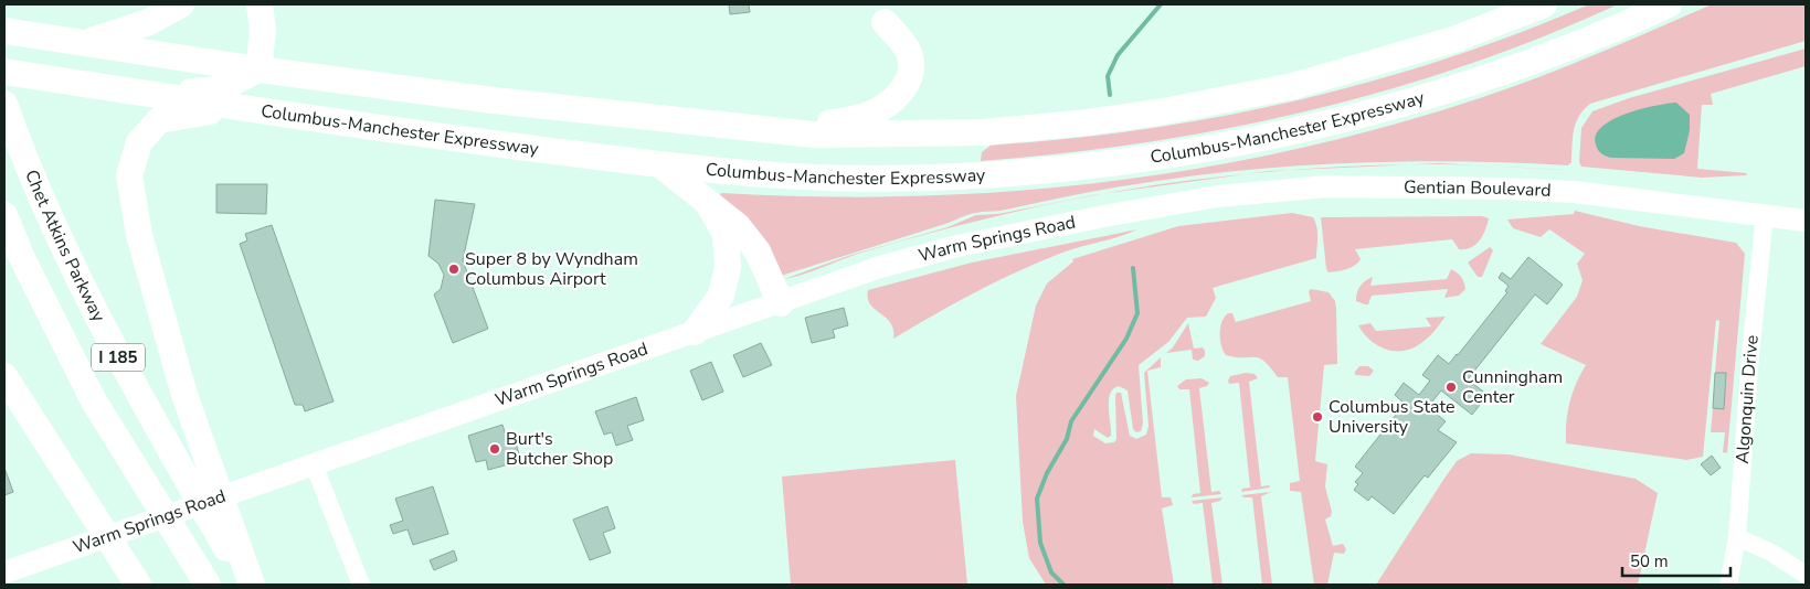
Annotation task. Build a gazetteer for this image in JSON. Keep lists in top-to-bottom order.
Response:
{
  "streets": {
    "highway": ["Columbus-Manchester Expressway", "Chet Atkins Parkway", "I 185"],
    "main road": ["Gentian Boulevard", "Warm Springs Road"],
    "street": ["Algonquin Drive"]
  },
  "crossings": [
    ["Gentian Boulevard", "Warm Springs Road"],
    ["Gentian Boulevard", "Algonquin Drive"]
  ],
  "places": [
    "Super 8 by Wyndham Columbus Airport",
    "Cunningham Center",
    "Columbus State University",
    "Burt's Butcher Shop"
  ],
  "scale_bar": "50 m"
}
